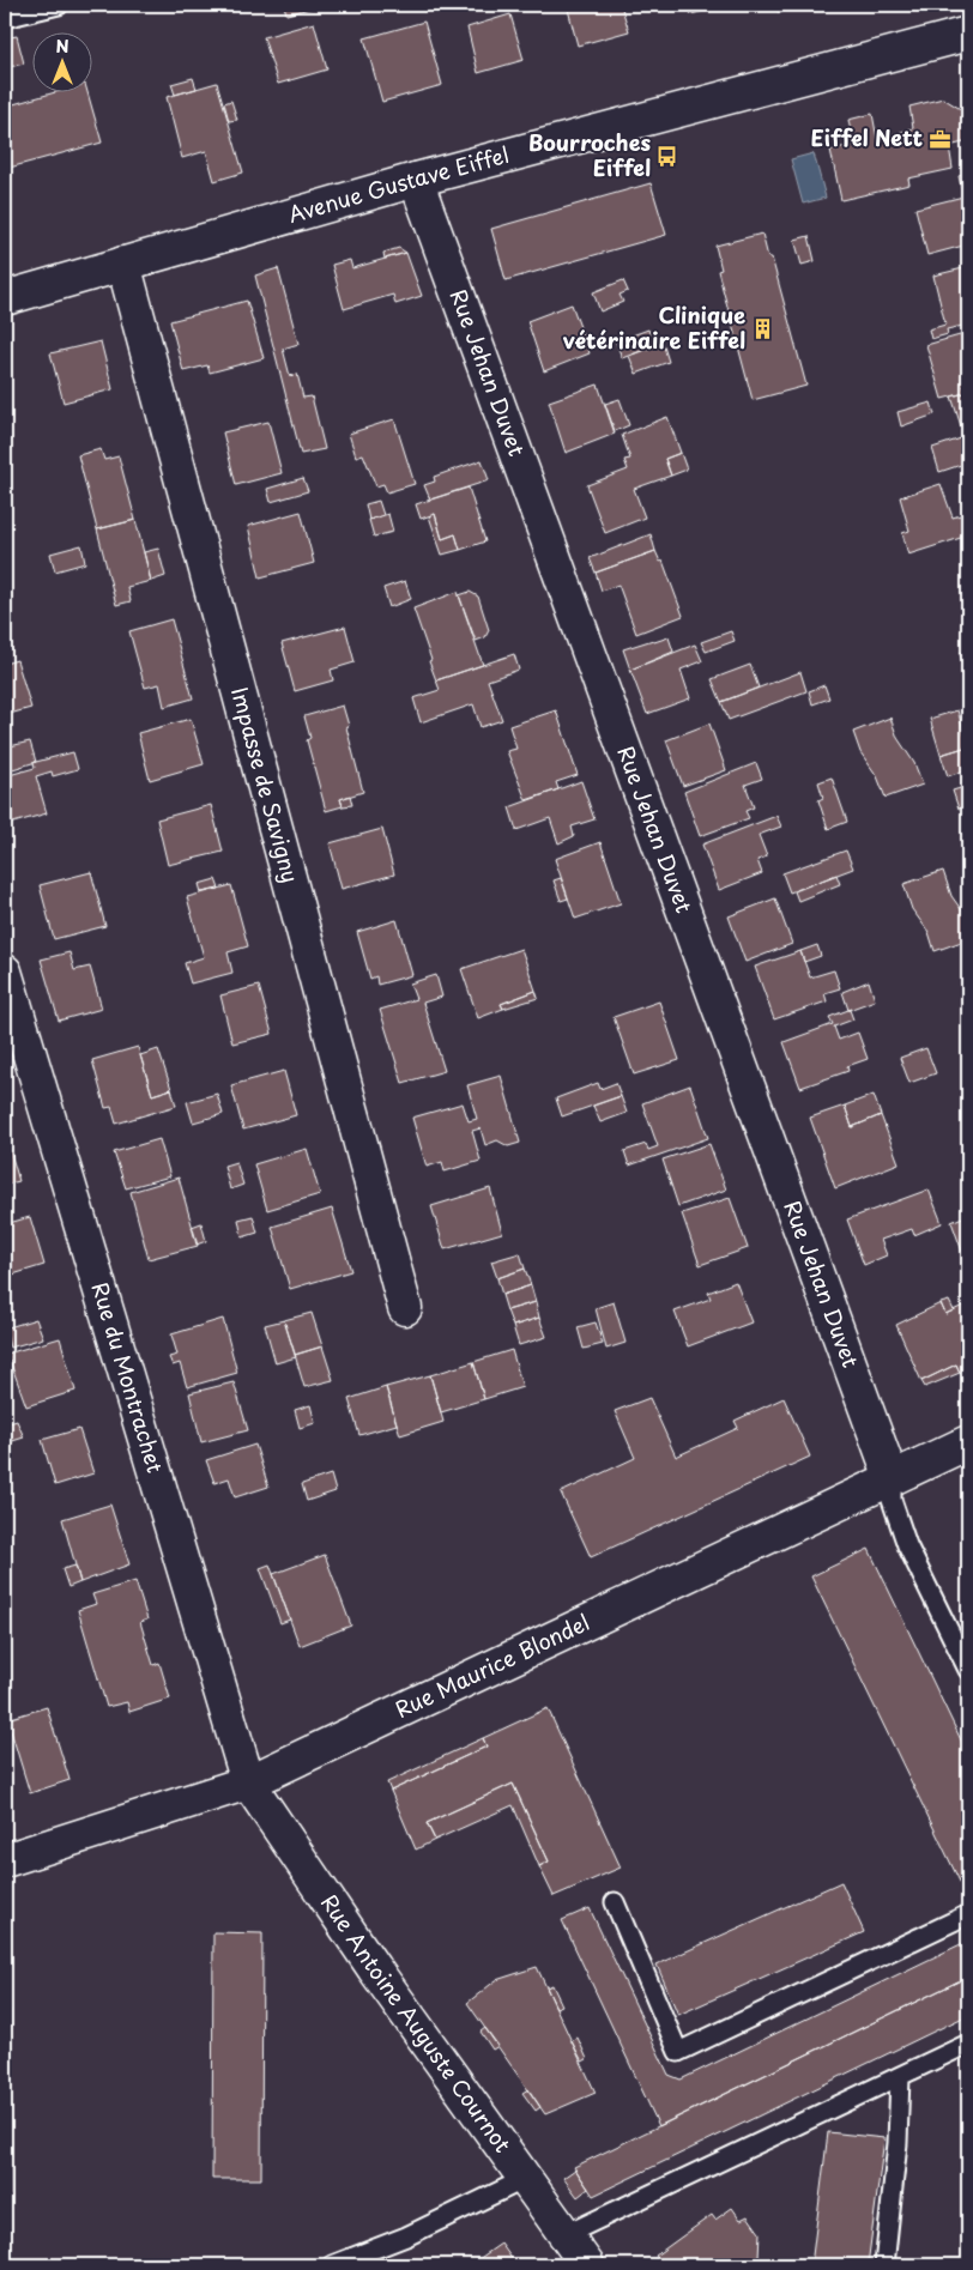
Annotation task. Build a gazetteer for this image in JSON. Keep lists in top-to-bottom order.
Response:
{
  "streets": {
    "street": [
      "Avenue Gustave Eiffel",
      "Rue Jehan Duvet",
      "Impasse de Savigny",
      "Rue du Montrachet",
      "Rue Maurice Blondel",
      "Rue Antoine Auguste Cournot"
    ]
  },
  "crossings": [
    ["Avenue Gustave Eiffel", "Rue Jehan Duvet"],
    ["Avenue Gustave Eiffel", "Impasse de Savigny"],
    ["Rue Jehan Duvet", "Rue Maurice Blondel"],
    ["Rue du Montrachet", "Rue Maurice Blondel"],
    ["Rue du Montrachet", "Rue Antoine Auguste Cournot"],
    ["Rue Maurice Blondel", "Rue Antoine Auguste Cournot"]
  ],
  "places": {
    "office": ["Eiffel Nett"],
    "bus stop": ["Bourroches Eiffel"],
    "building": ["Clinique vétérinaire Eiffel"]
  },
  "north": "top"
}
